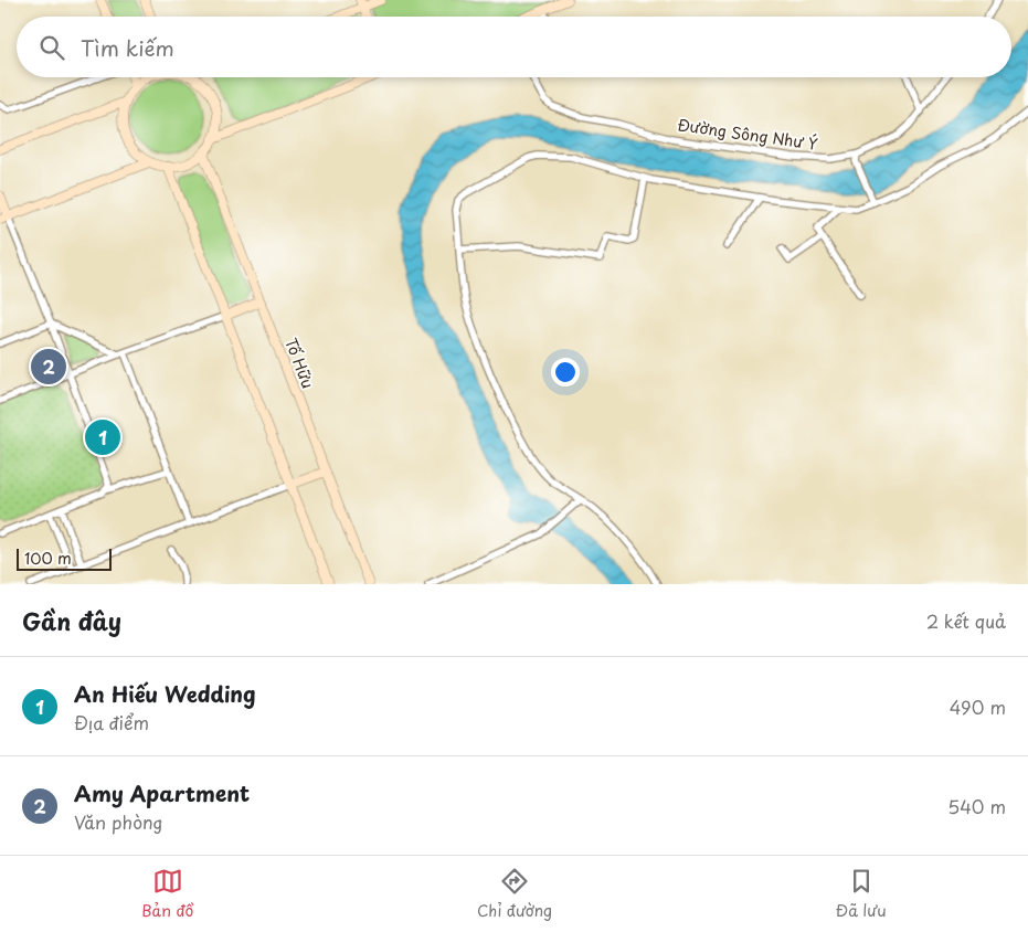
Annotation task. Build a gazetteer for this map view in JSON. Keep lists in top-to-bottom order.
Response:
{
  "streets": {
    "main road": ["Tố Hữu"],
    "street": ["Đường Sông Như Ý"]
  },
  "scale_bar": "100 m",
  "page": {
    "search": "Tìm kiếm",
    "pins": ["2", "1"],
    "scale": "100 m",
    "heading": ["Gần đây", "2 kết quả"],
    "list": [
      {
        "mark": "1",
        "name": "An Hiếu Wedding",
        "note": "Địa điểm",
        "value": "490 m"
      },
      {
        "mark": "2",
        "name": "Amy Apartment",
        "note": "Văn phòng",
        "value": "540 m"
      }
    ],
    "nav": ["Bản đồ", "Chỉ đường", "Đã lưu"]
  }
}
